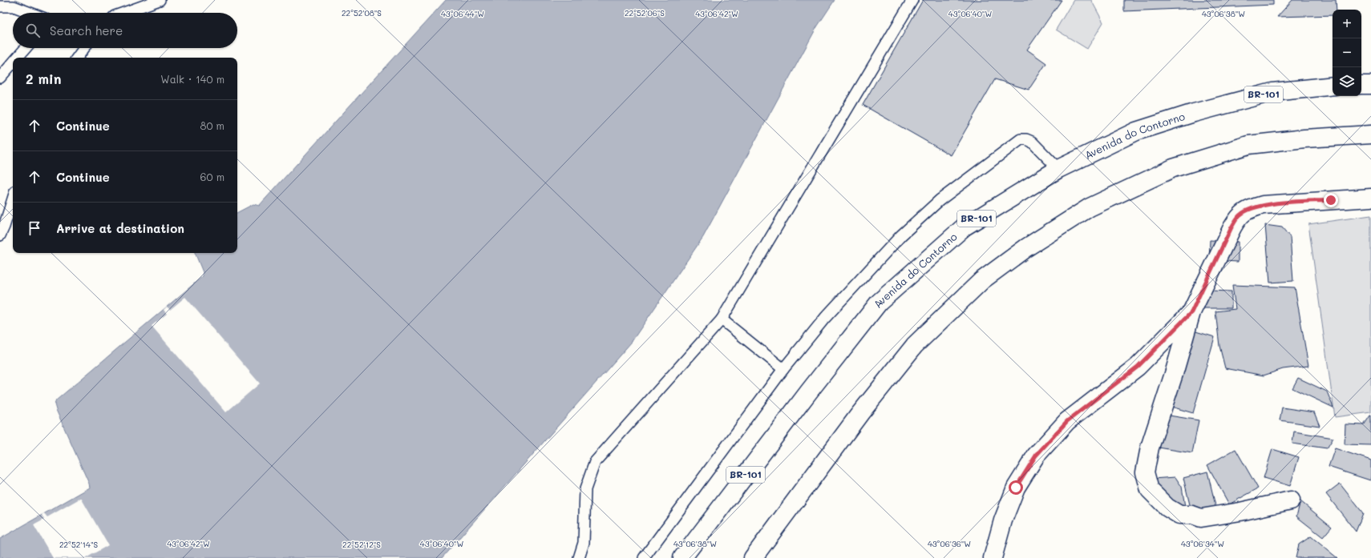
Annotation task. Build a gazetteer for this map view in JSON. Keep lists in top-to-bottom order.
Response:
{
  "streets": {
    "main road": ["BR-101", "Avenida do Contorno"]
  },
  "page": {
    "map_buttons": ["+", "−"],
    "search": "Search here",
    "heading": ["2 min", "Walk · 140 m"],
    "list": [
      ["Continue", "80 m"],
      ["Continue", "60 m"],
      "Arrive at destination"
    ]
  },
  "coordinates": [
    "22°52'08\"S",
    "22°52'06\"S",
    "43°06'44\"W",
    "43°06'42\"W",
    "43°06'40\"W",
    "43°06'38\"W",
    "43°06'36\"W",
    "43°06'34\"W",
    "22°52'14\"S",
    "22°52'12\"S"
  ]
}
